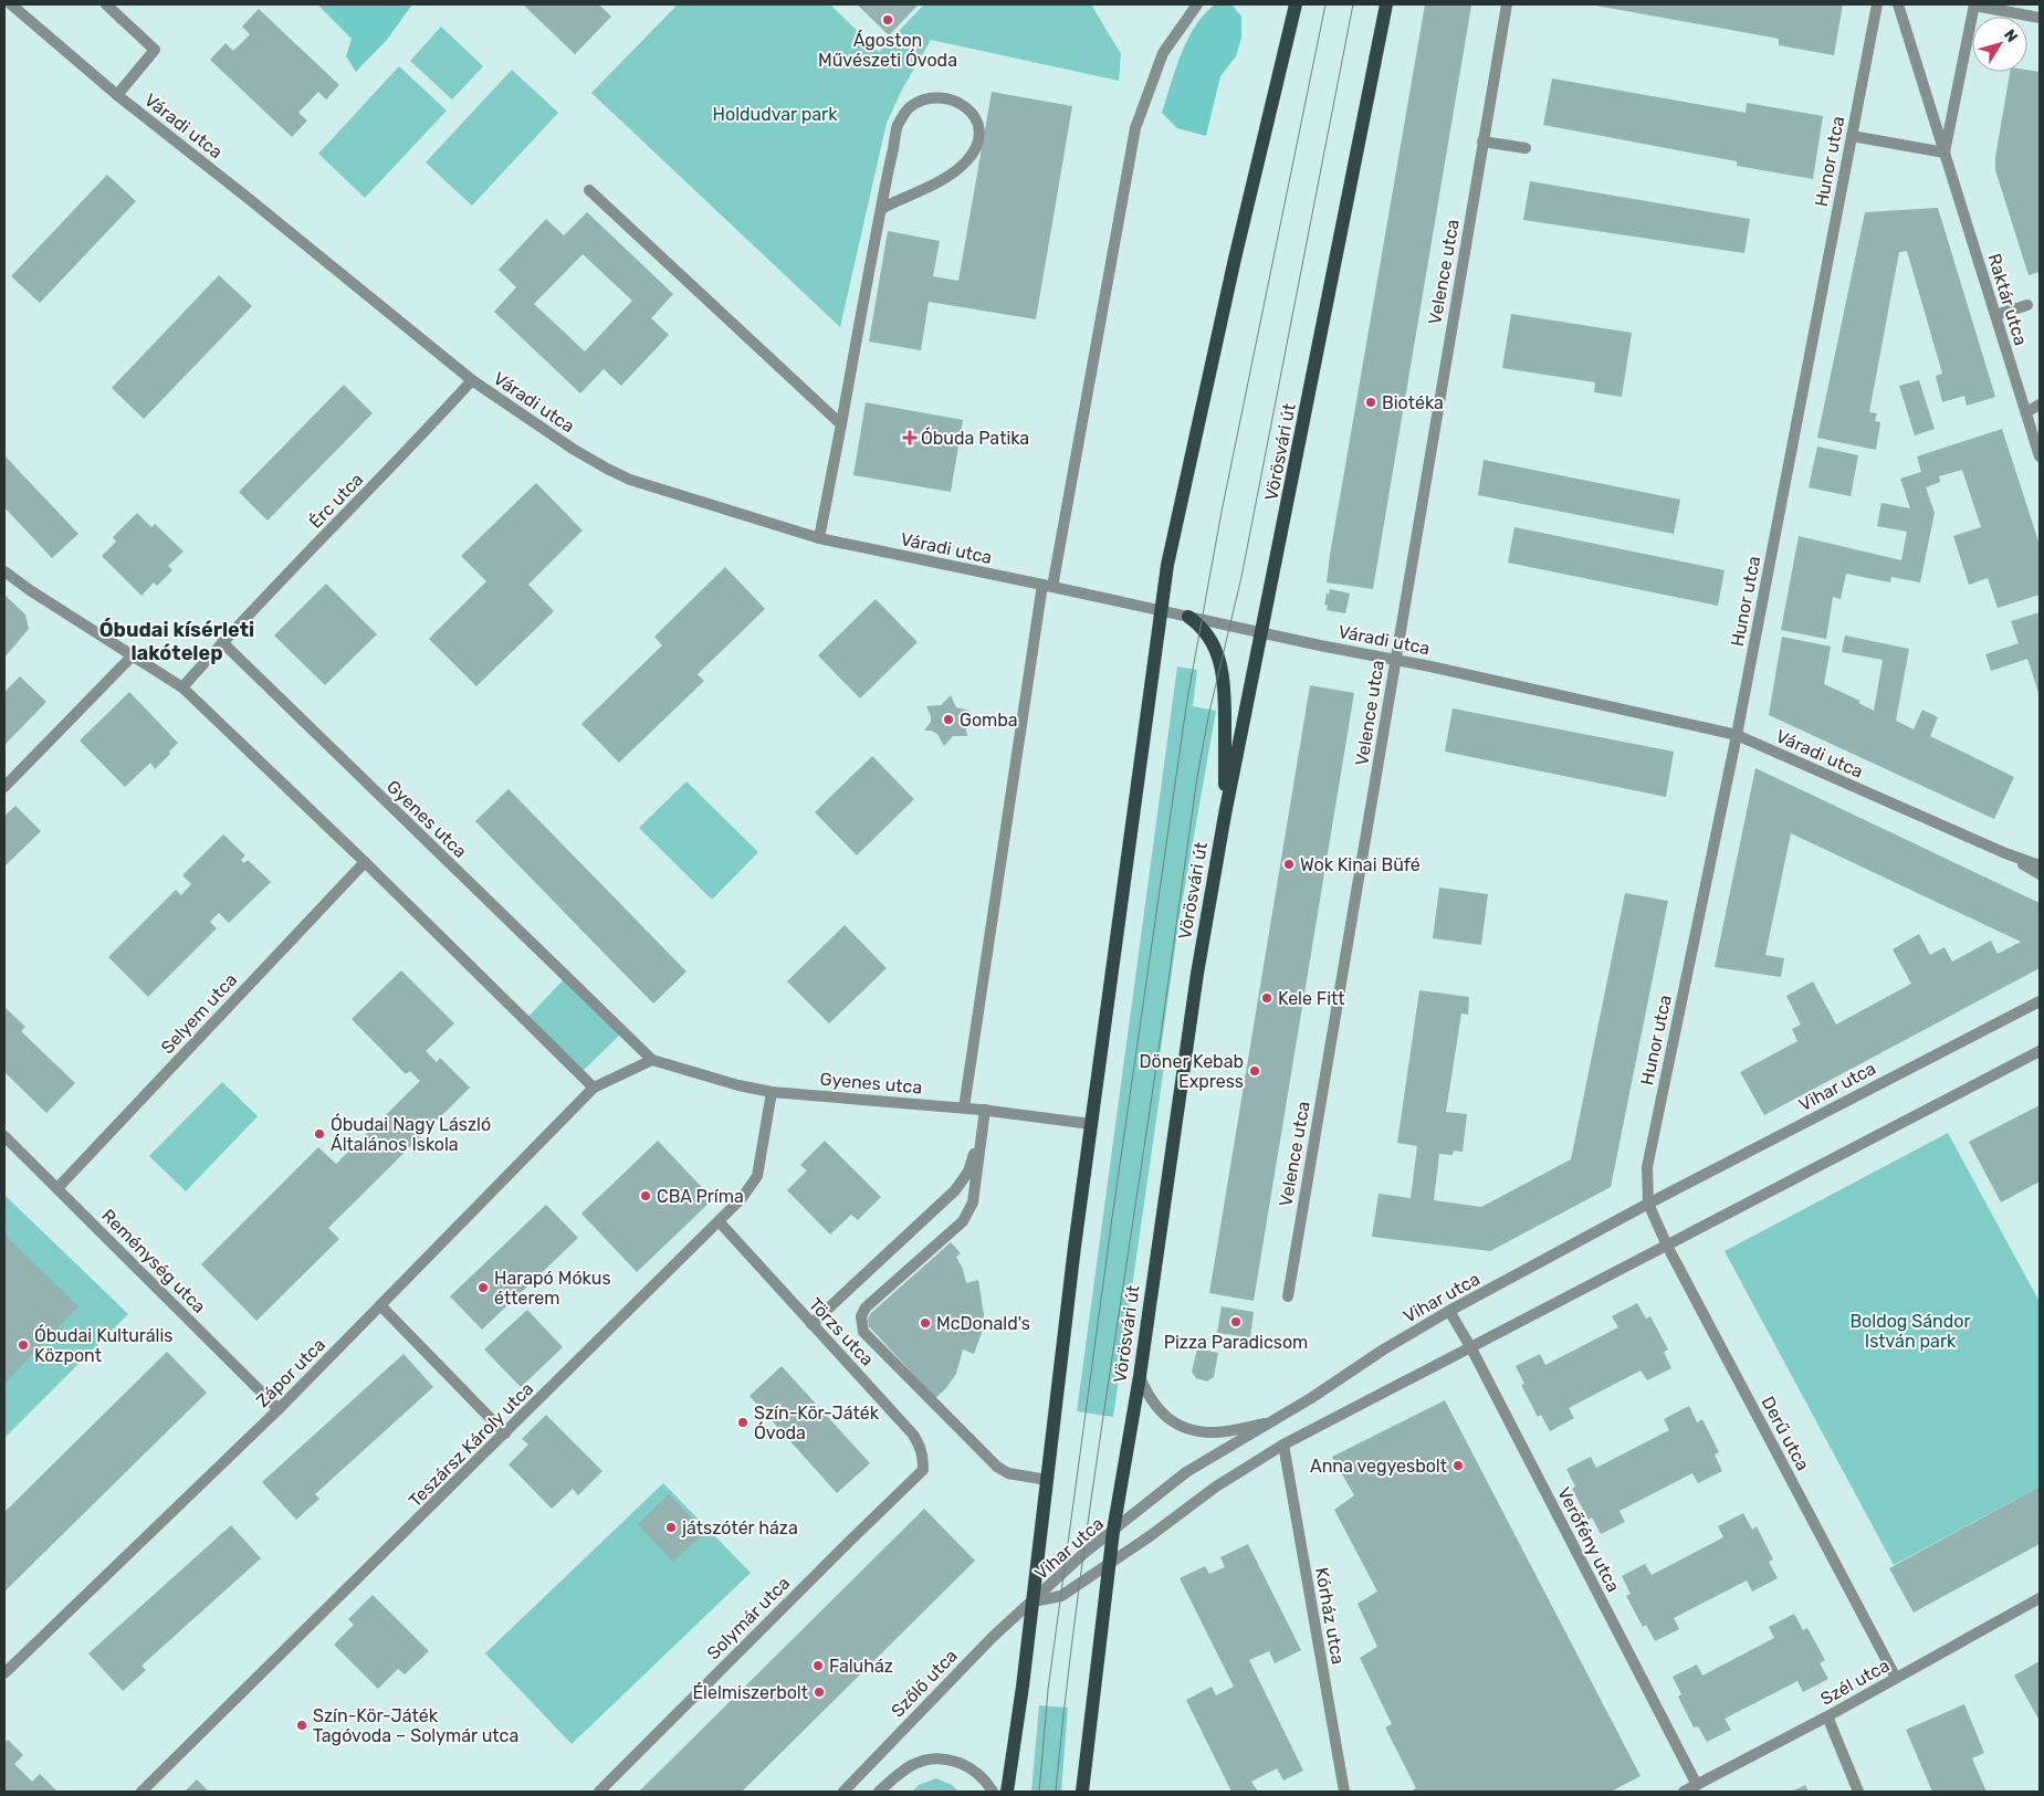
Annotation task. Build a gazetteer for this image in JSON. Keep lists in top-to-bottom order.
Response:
{
  "streets": {
    "main road": ["Vörösvári út"],
    "street": [
      "Váradi utca",
      "Hunor utca",
      "Velence utca",
      "Raktár utca",
      "Érc utca",
      "Gyenes utca",
      "Selyem utca",
      "Vihar utca",
      "Reménység utca",
      "Törzs utca",
      "Zápor utca",
      "Derű utca",
      "Teszársz Károly utca",
      "Verőfény utca",
      "Kórház utca",
      "Solymár utca",
      "Szél utca",
      "Szőlő utca"
    ]
  },
  "crossings": [
    ["Váradi utca", "Hunor utca"],
    ["Váradi utca", "Velence utca"],
    ["Váradi utca", "Vörösvári út"],
    ["Váradi utca", "Érc utca"],
    ["Hunor utca", "Vihar utca"],
    ["Hunor utca", "Derű utca"],
    ["Vörösvári út", "Vihar utca"],
    ["Érc utca", "Gyenes utca"],
    ["Gyenes utca", "Teszársz Károly utca"],
    ["Selyem utca", "Reménység utca"],
    ["Vihar utca", "Derű utca"],
    ["Vihar utca", "Verőfény utca"],
    ["Vihar utca", "Kórház utca"],
    ["Vihar utca", "Szőlő utca"],
    ["Reménység utca", "Zápor utca"],
    ["Törzs utca", "Teszársz Károly utca"],
    ["Törzs utca", "Solymár utca"],
    ["Derű utca", "Szél utca"],
    ["Verőfény utca", "Szél utca"]
  ],
  "districts": ["Óbudai kísérleti lakótelep"],
  "parks": ["Holdudvar park", "Boldog Sándor István park"],
  "places": {
    "other": [
      "Ágoston Művészeti Óvoda",
      "Biotéka",
      "Gomba",
      "Wok Kinai Büfé",
      "Kele Fitt",
      "Döner Kebab Express",
      "Óbudai Nagy László Általános Iskola",
      "CBA Príma",
      "Harapó Mókus étterem",
      "Pizza Paradicsom",
      "McDonald's",
      "Óbudai Kulturális Központ",
      "Szín-Kör-Játék Óvoda",
      "Anna vegyesbolt",
      "játszótér háza",
      "Faluház",
      "Élelmiszerbolt",
      "Szín-Kör-Játék Tagóvoda – Solymár utca"
    ],
    "health": ["Óbuda Patika"]
  },
  "north": "top right"
}
